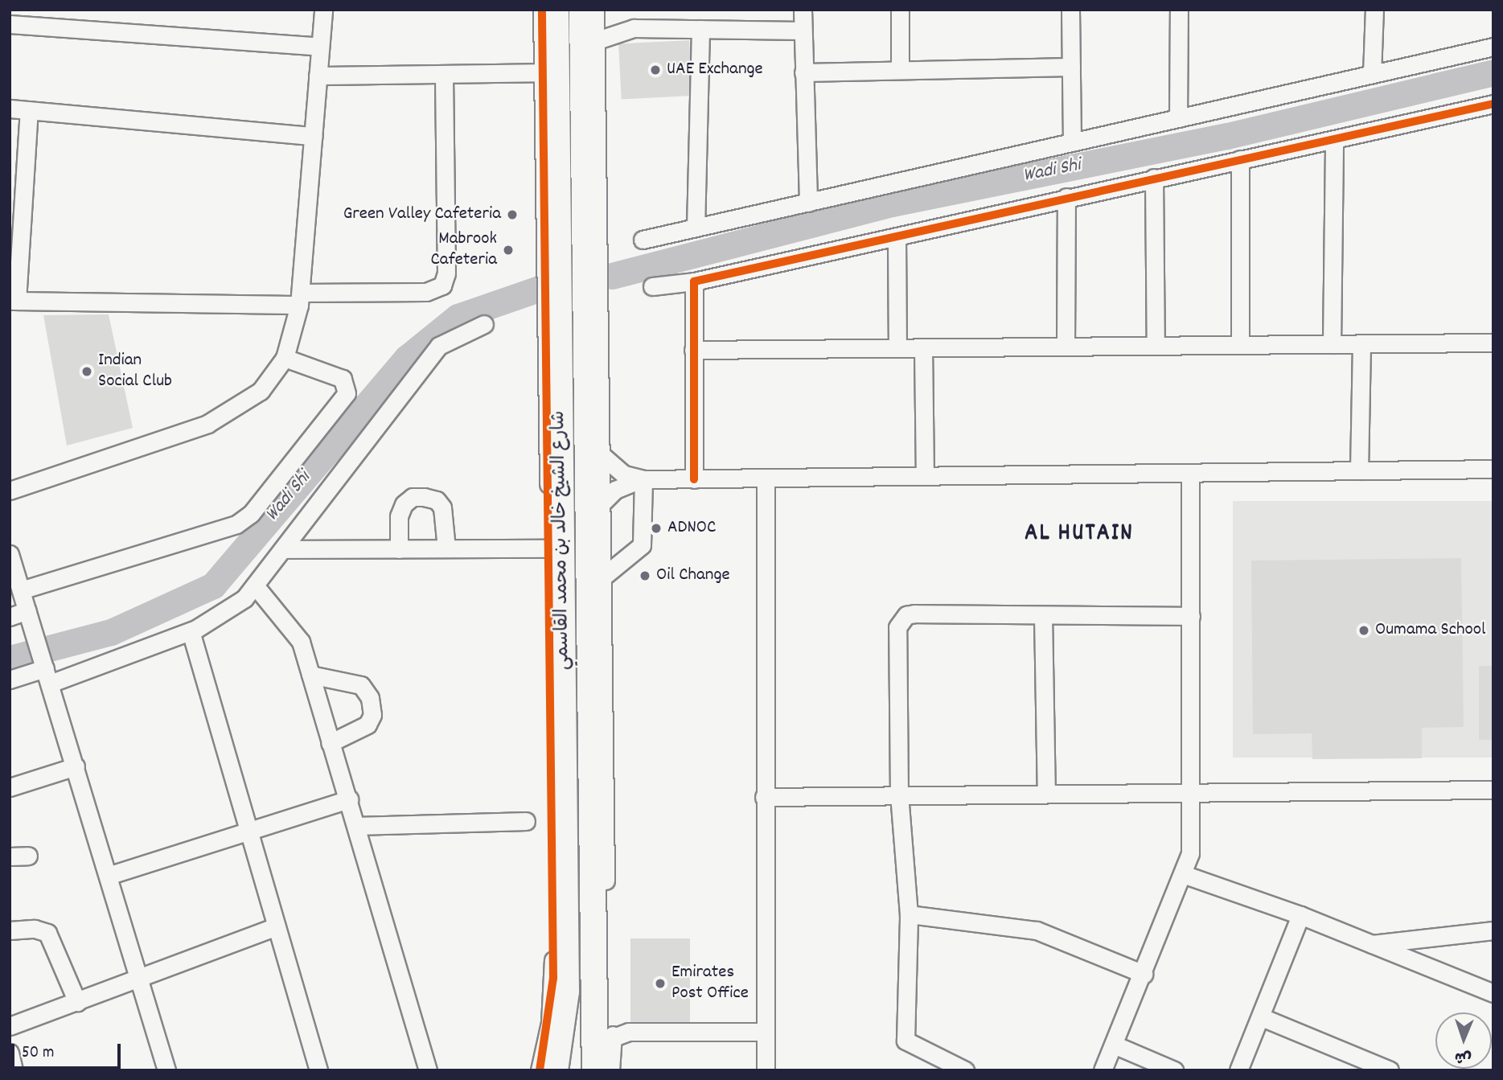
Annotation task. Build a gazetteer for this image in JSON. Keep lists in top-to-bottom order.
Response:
{
  "streets": {
    "highway": ["شارع الشيخ خالد بن محمد القاسمي"]
  },
  "districts": ["AL HUTAIN"],
  "water": ["Wadi Shi"],
  "places": [
    "UAE Exchange",
    "Green Valley Cafeteria",
    "Mabrook Cafeteria",
    "Indian Social Club",
    "ADNOC",
    "Oil Change",
    "Oumama School",
    "Emirates Post Office"
  ],
  "scale_bar": "50 m",
  "north": "bottom"
}
